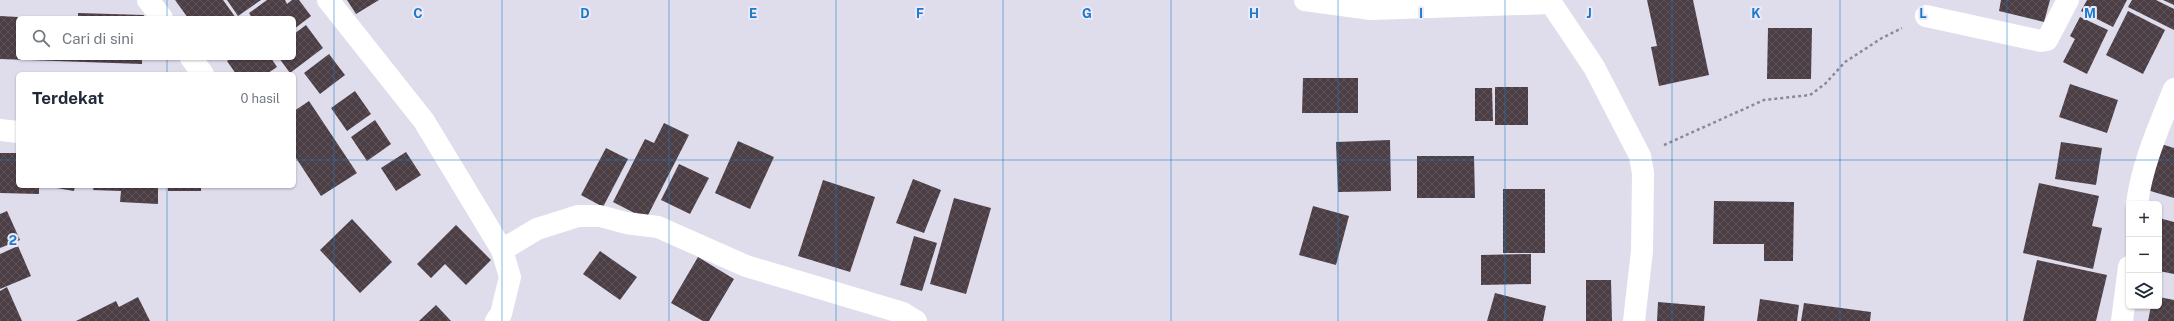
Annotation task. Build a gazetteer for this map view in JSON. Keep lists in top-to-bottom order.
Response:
{
  "page": {
    "search": "Cari di sini",
    "heading": ["Terdekat", "0 hasil"],
    "map_buttons": ["+", "−"]
  },
  "grid": {
    "columns": [
      "C",
      "D",
      "E",
      "F",
      "G",
      "H",
      "I",
      "J",
      "K",
      "L",
      "M"
    ],
    "rows": ["2"]
  }
}
